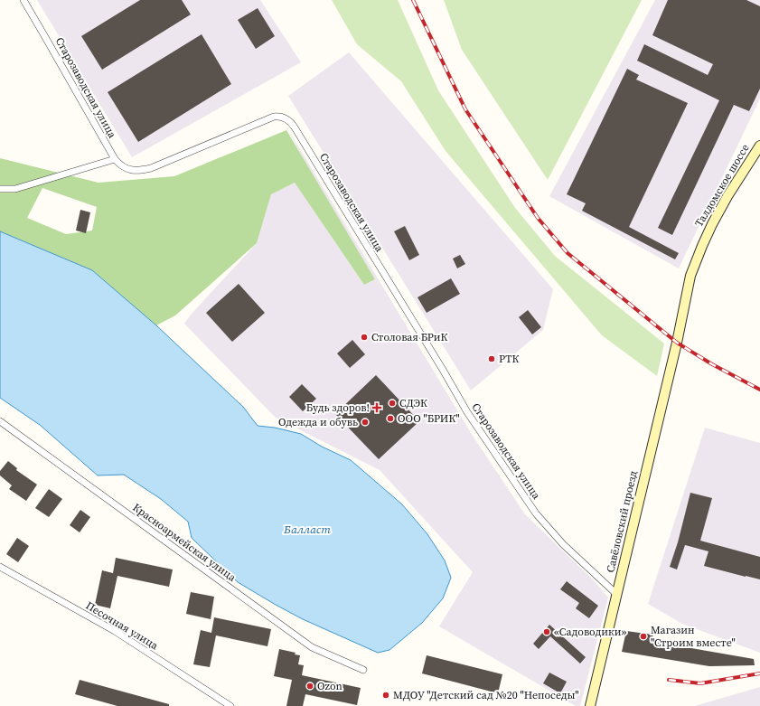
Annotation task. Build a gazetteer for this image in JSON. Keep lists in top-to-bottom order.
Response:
{
  "streets": {
    "main road": ["Талдомское шоссе", "Савёловский проезд"],
    "street": ["Старозаводская улица", "Красноармейская улица", "Песочная улица"]
  },
  "crossings": [
    ["Старозаводская улица", "Савёловский проезд"],
    ["Талдомское шоссе", "Савёловский проезд"]
  ],
  "water": ["Балласт"],
  "places": {
    "other": [
      "Столовая БРиК",
      "РТК",
      "СДЭК",
      "ООО \"БРИК\"",
      "Одежда и обувь",
      "«Садоводики»",
      "Магазин \"Строим вместе\"",
      "Ozon",
      "МДОУ \"Детский сад №20 \"Непоседы\""
    ],
    "health": ["Будь здоров!"]
  }
}
